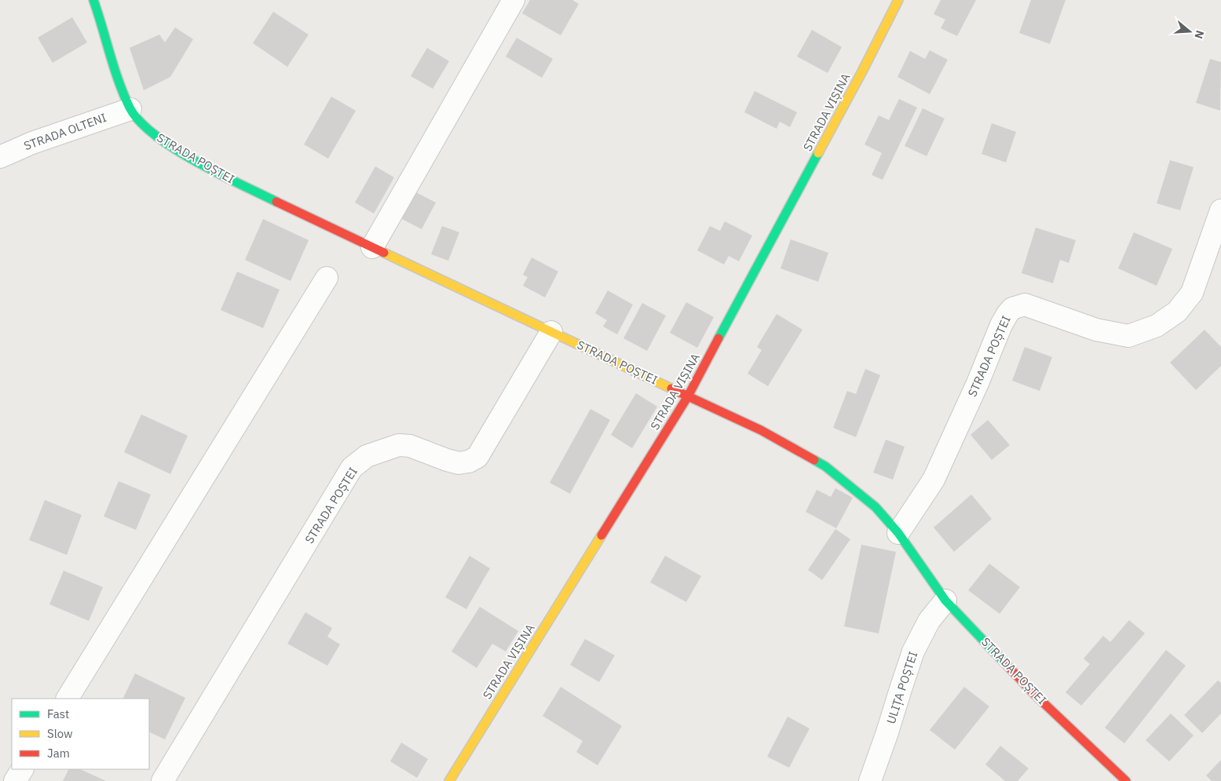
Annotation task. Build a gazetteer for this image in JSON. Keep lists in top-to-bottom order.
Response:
{
  "streets": {
    "street": [
      "STRADA VIȘINA",
      "STRADA OLTENI",
      "STRADA POȘTEI",
      "ULIȚA POȘTEI"
    ]
  },
  "crossings": [
    ["STRADA VIȘINA", "STRADA POȘTEI"],
    ["STRADA OLTENI", "STRADA POȘTEI"],
    ["STRADA POȘTEI", "ULIȚA POȘTEI"]
  ],
  "legend": ["Fast", "Slow", "Jam"],
  "north": "right"
}
